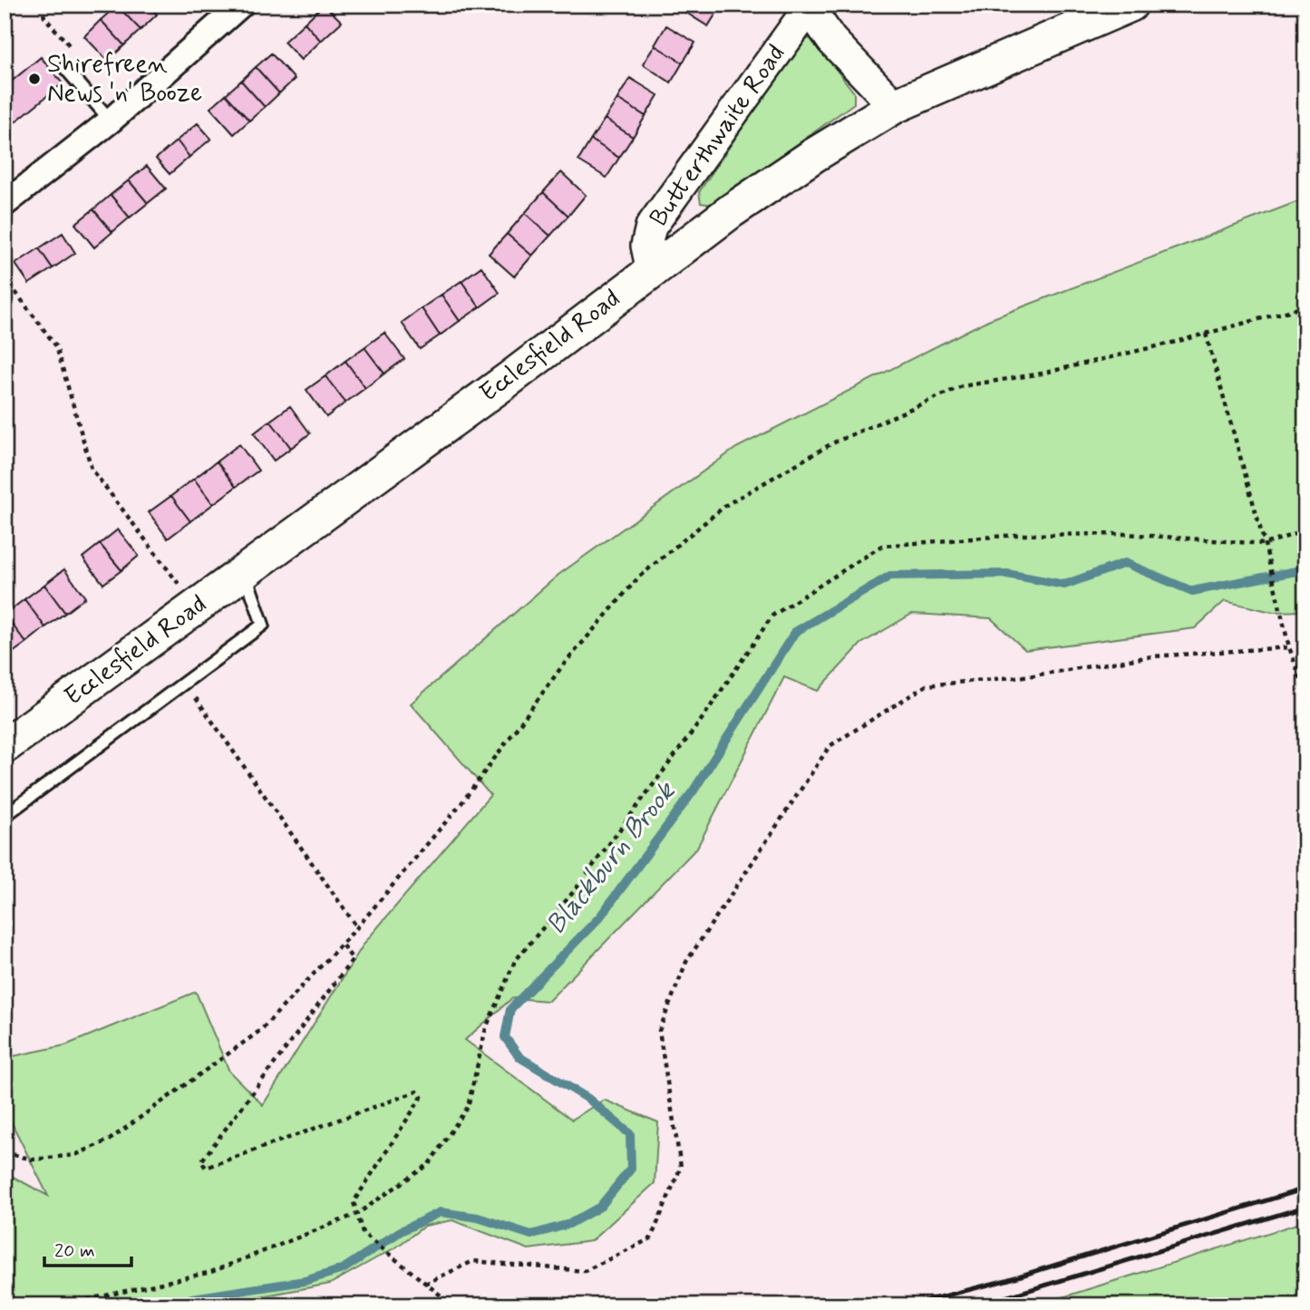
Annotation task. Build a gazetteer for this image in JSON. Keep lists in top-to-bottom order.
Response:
{
  "streets": {
    "main road": ["Ecclesfield Road"],
    "street": ["Butterthwaite Road"]
  },
  "crossings": [
    ["Butterthwaite Road", "Ecclesfield Road"]
  ],
  "water": ["Blackburn Brook"],
  "places": ["Shirefreen News 'n' Booze"],
  "scale_bar": "20 m"
}
